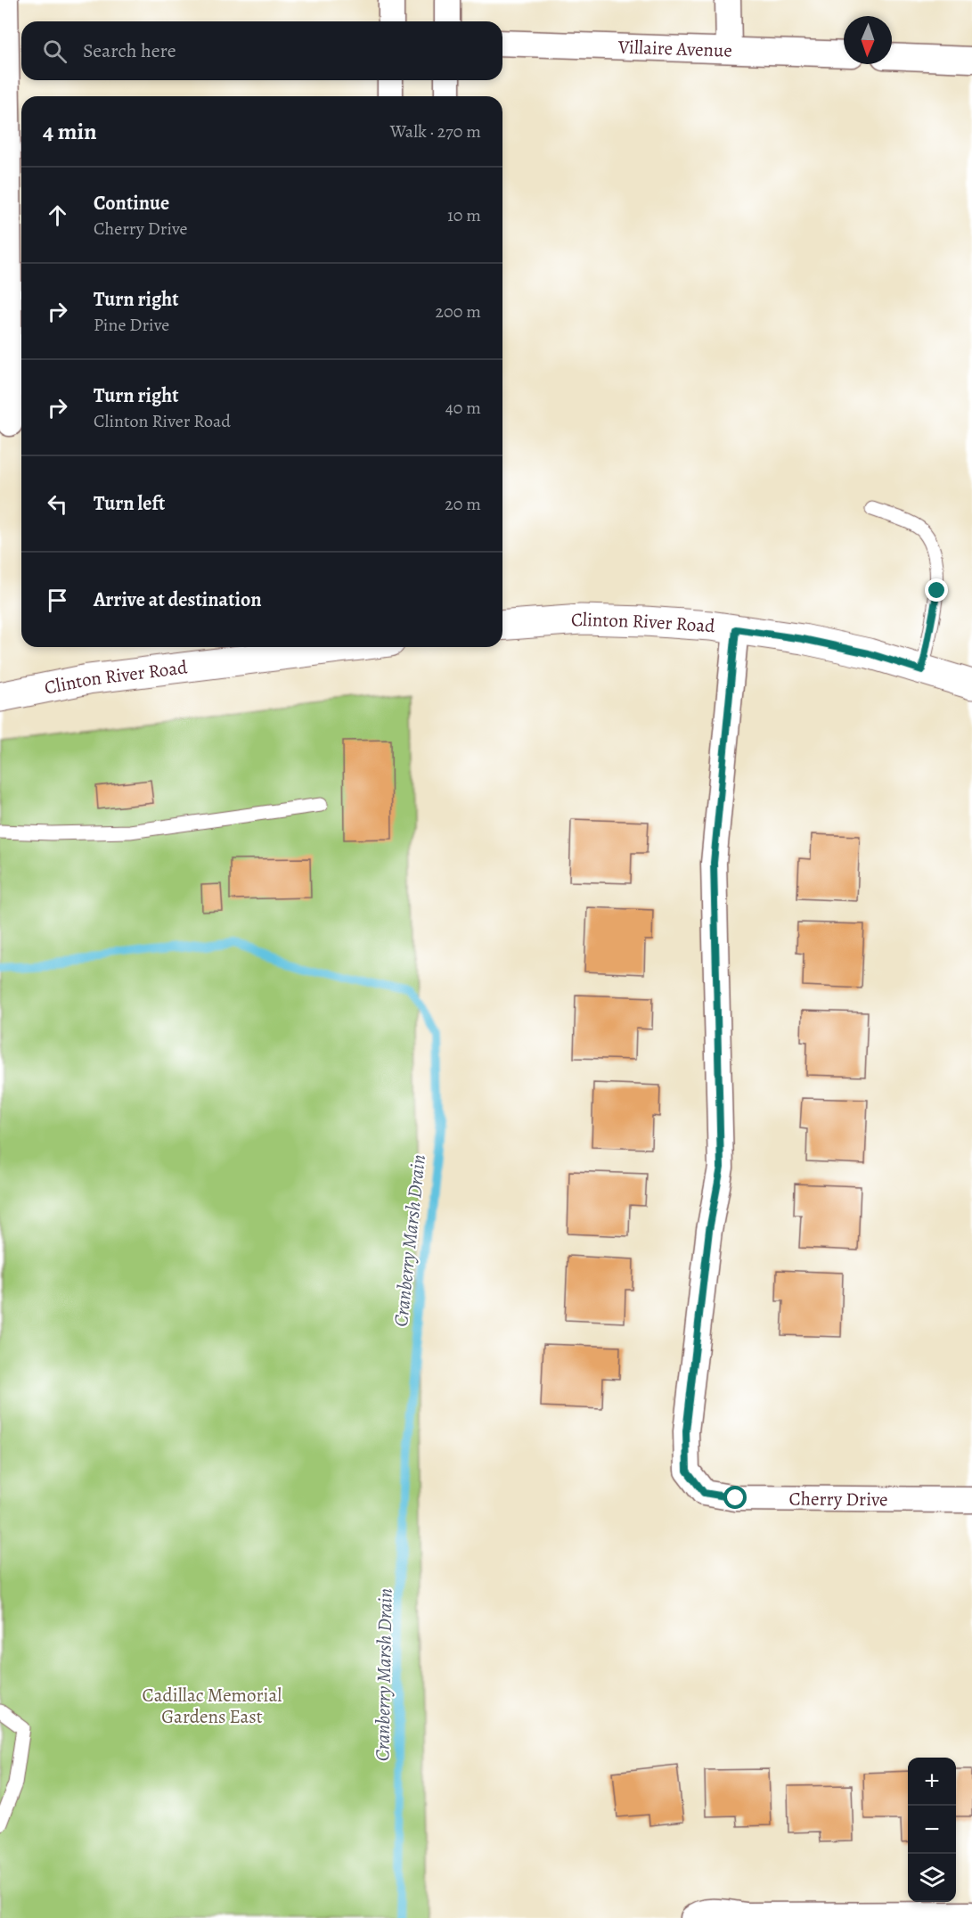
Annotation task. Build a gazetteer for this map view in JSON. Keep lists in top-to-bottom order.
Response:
{
  "streets": {
    "street": ["Villaire Avenue", "Clinton River Road", "Cherry Drive"]
  },
  "crossings": [
    ["Clinton River Road", "Cherry Drive"]
  ],
  "water": ["Cranberry Marsh Drain"],
  "parks": ["Cadillac Memorial Gardens East"],
  "north": "bottom",
  "page": {
    "search": "Search here",
    "heading": ["4 min", "Walk · 270 m"],
    "list": [
      ["Continue", "Cherry Drive", "10 m"],
      ["Turn right", "Pine Drive", "200 m"],
      ["Turn right", "Clinton River Road", "40 m"],
      ["Turn left", "20 m"],
      "Arrive at destination"
    ],
    "map_buttons": ["+", "−"]
  }
}
